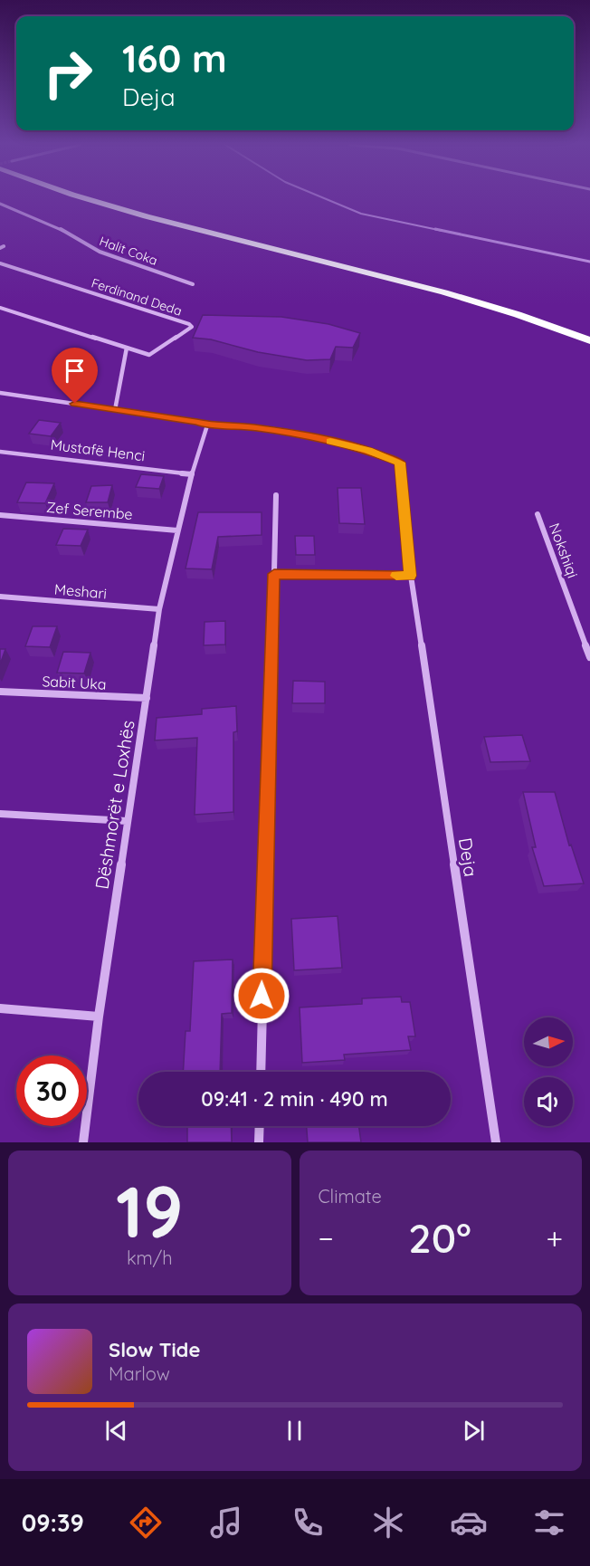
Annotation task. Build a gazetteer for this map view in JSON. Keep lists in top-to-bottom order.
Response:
{
  "streets": {
    "street": [
      "Halit Coka",
      "Ferdinand Deda",
      "Mustafë Henci",
      "Zef Serembe",
      "Nokshiqi",
      "Meshari",
      "Sabit Uka",
      "Dëshmorët e Loxhës",
      "Deja"
    ]
  },
  "crossings": [
    ["Mustafë Henci", "Dëshmorët e Loxhës"],
    ["Zef Serembe", "Dëshmorët e Loxhës"],
    ["Meshari", "Dëshmorët e Loxhës"],
    ["Sabit Uka", "Dëshmorët e Loxhës"],
    ["Dëshmorët e Loxhës", "Deja"]
  ],
  "north": "right",
  "page": {
    "turn": ["160 m", "Deja"],
    "limit": "30",
    "trip": "09:41 · 2 min · 490 m",
    "tile": [
      ["19", "km/h"],
      "Climate"
    ],
    "heat": ["−", "20°", "+"],
    "song": ["Slow Tide", "Marlow"],
    "tabs": "09:39"
  }
}
